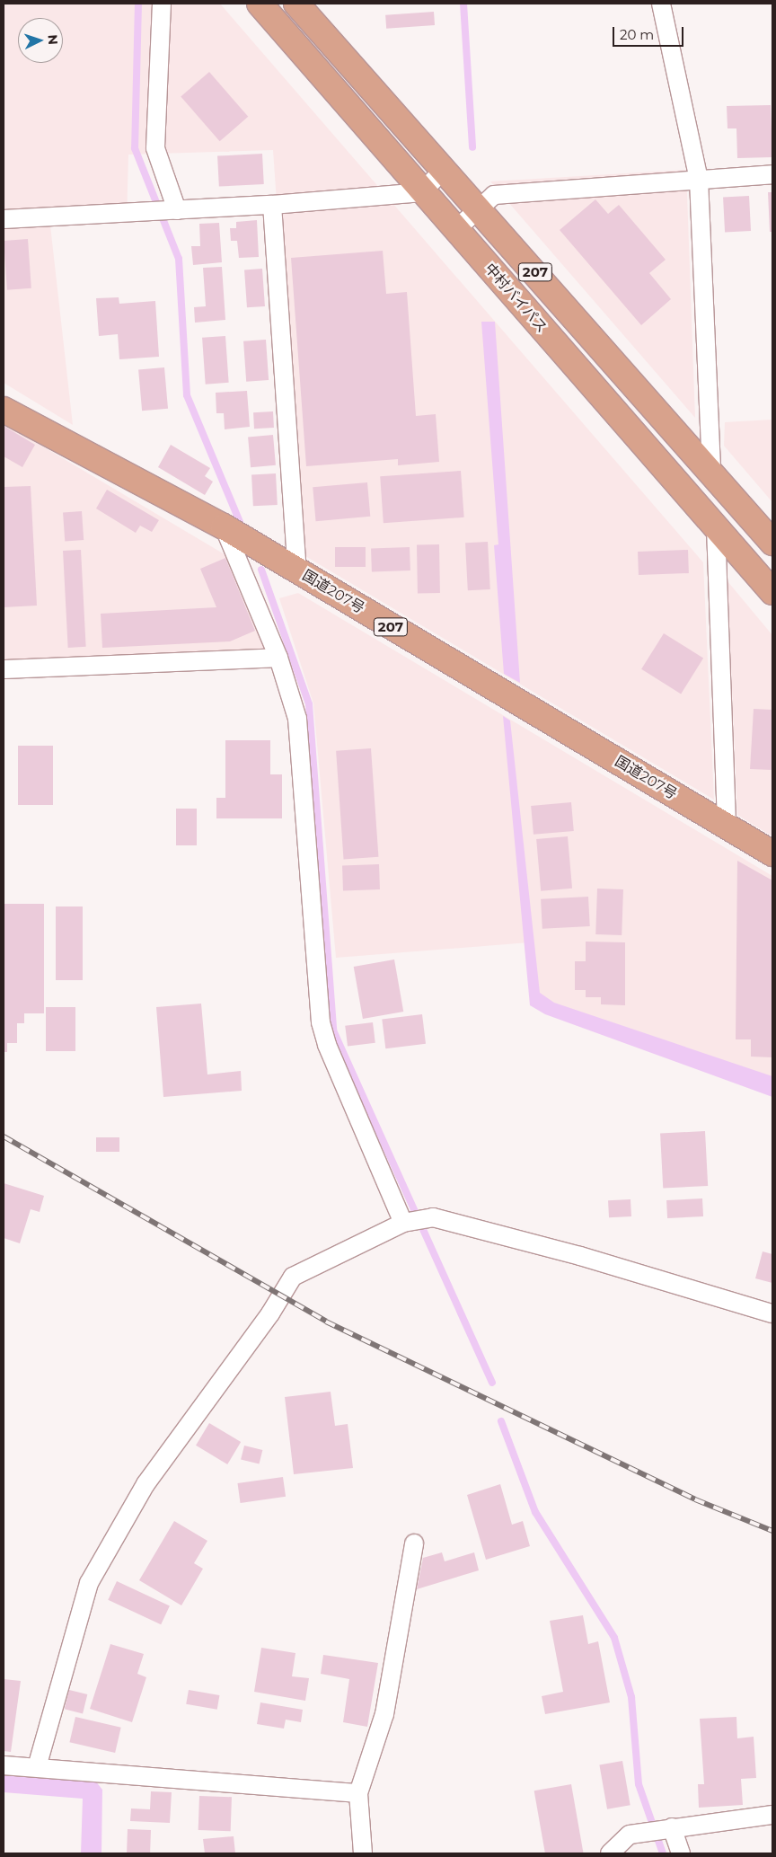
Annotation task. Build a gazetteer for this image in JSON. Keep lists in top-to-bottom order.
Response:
{
  "streets": {
    "highway": ["207", "中村バイパス", "国道207号"]
  },
  "scale_bar": "20 m",
  "north": "right"
}
